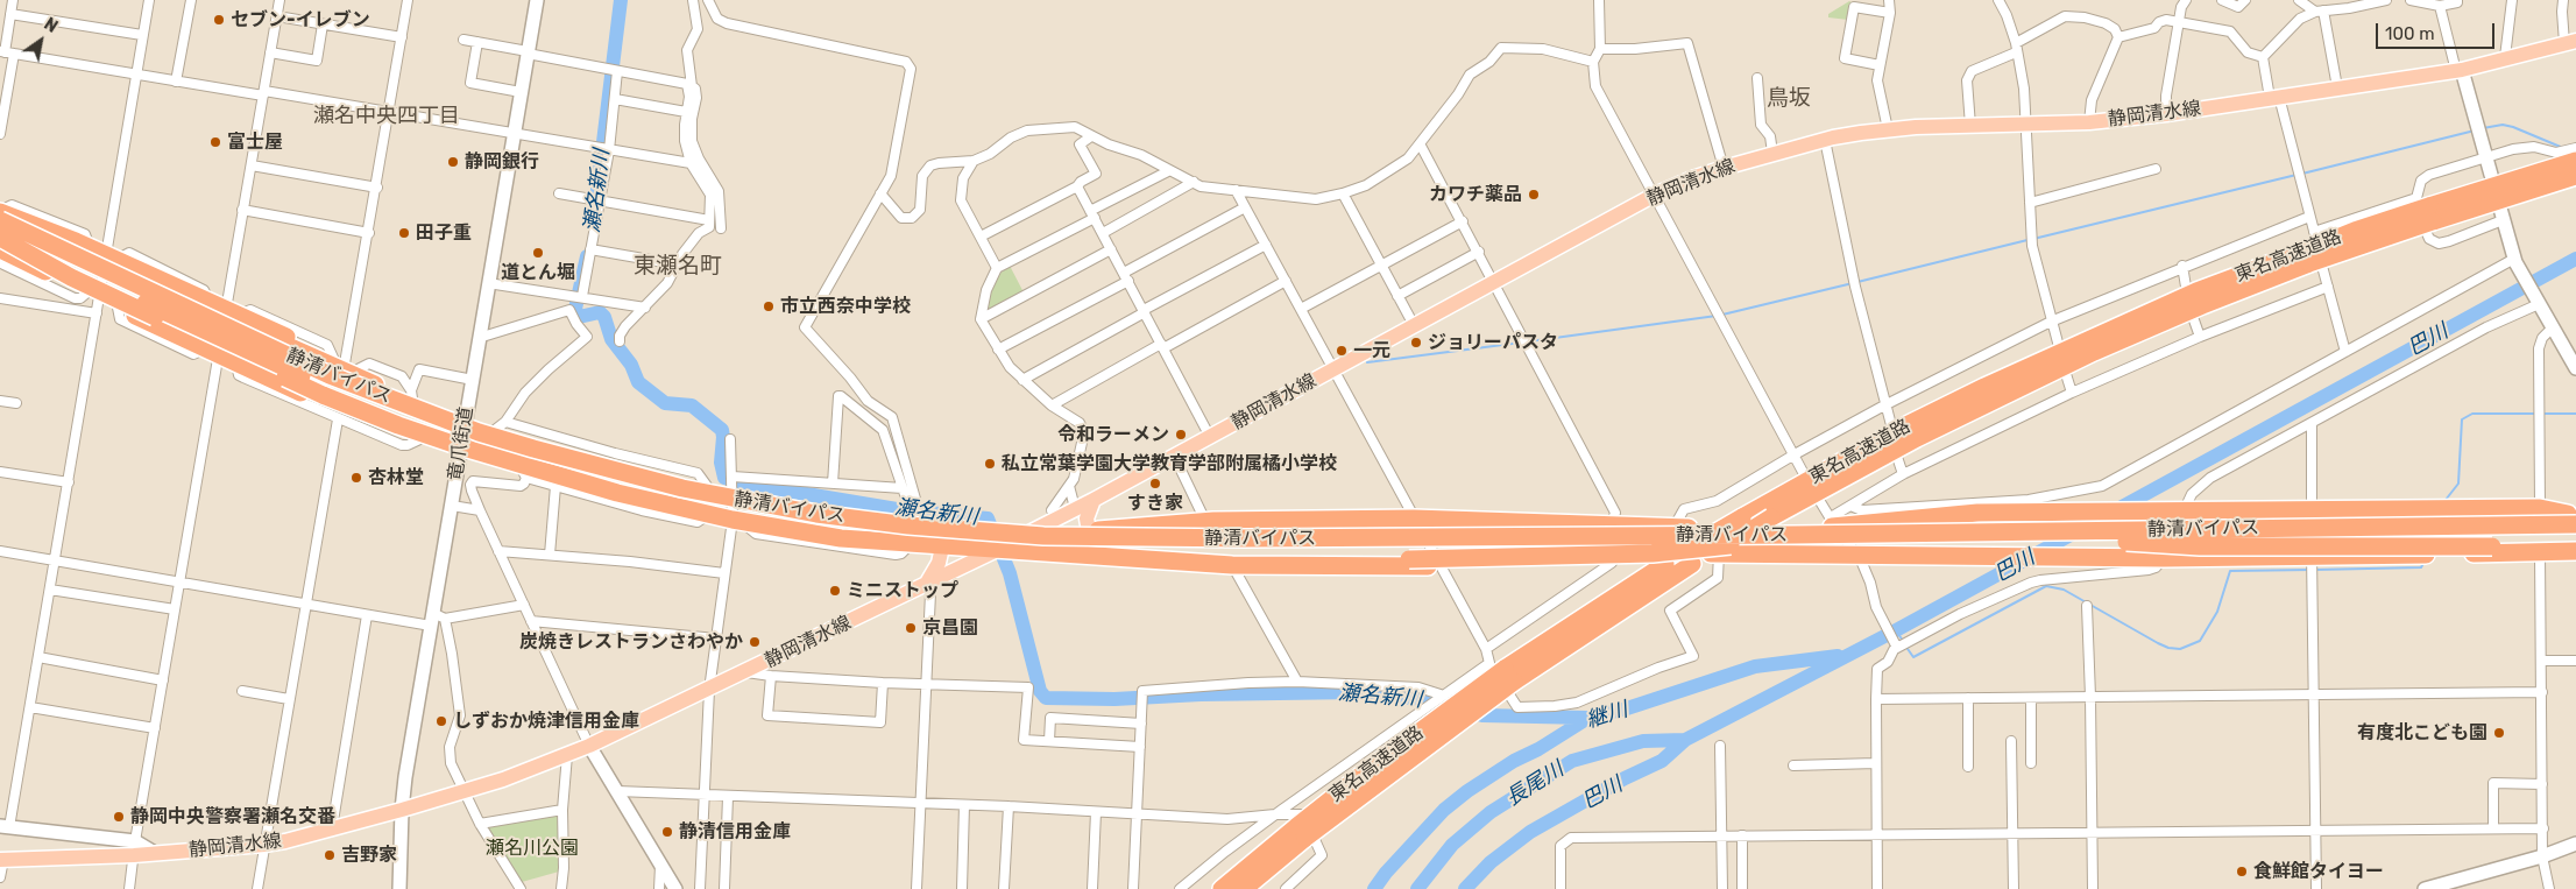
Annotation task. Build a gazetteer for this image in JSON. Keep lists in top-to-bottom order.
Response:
{
  "streets": {
    "highway": ["東名高速道路", "静清バイパス"],
    "main road": ["静岡清水線", "竜爪街道"]
  },
  "crossings": [
    ["静岡清水線", "竜爪街道"]
  ],
  "districts": ["鳥坂", "瀬名中央四丁目", "東瀬名町"],
  "water": [
    "瀬名新川",
    "巴川",
    "継川",
    "長尾川"
  ],
  "parks": ["瀬名川公園"],
  "places": [
    "セブン-イレブン",
    "富士屋",
    "静岡銀行",
    "カワチ薬品",
    "田子重",
    "道とん堀",
    "市立西奈中学校",
    "ジョリーパスタ",
    "一元",
    "令和ラーメン",
    "私立常葉学園大学教育学部附属橘小学校",
    "杏林堂",
    "すき家",
    "ミニストップ",
    "京昌園",
    "炭焼きレストランさわやか",
    "しずおか焼津信用金庫",
    "有度北こども園",
    "静岡中央警察署瀬名交番",
    "静清信用金庫",
    "吉野家",
    "食鮮館タイヨー"
  ],
  "scale_bar": "100 m",
  "north": "top right"
}
